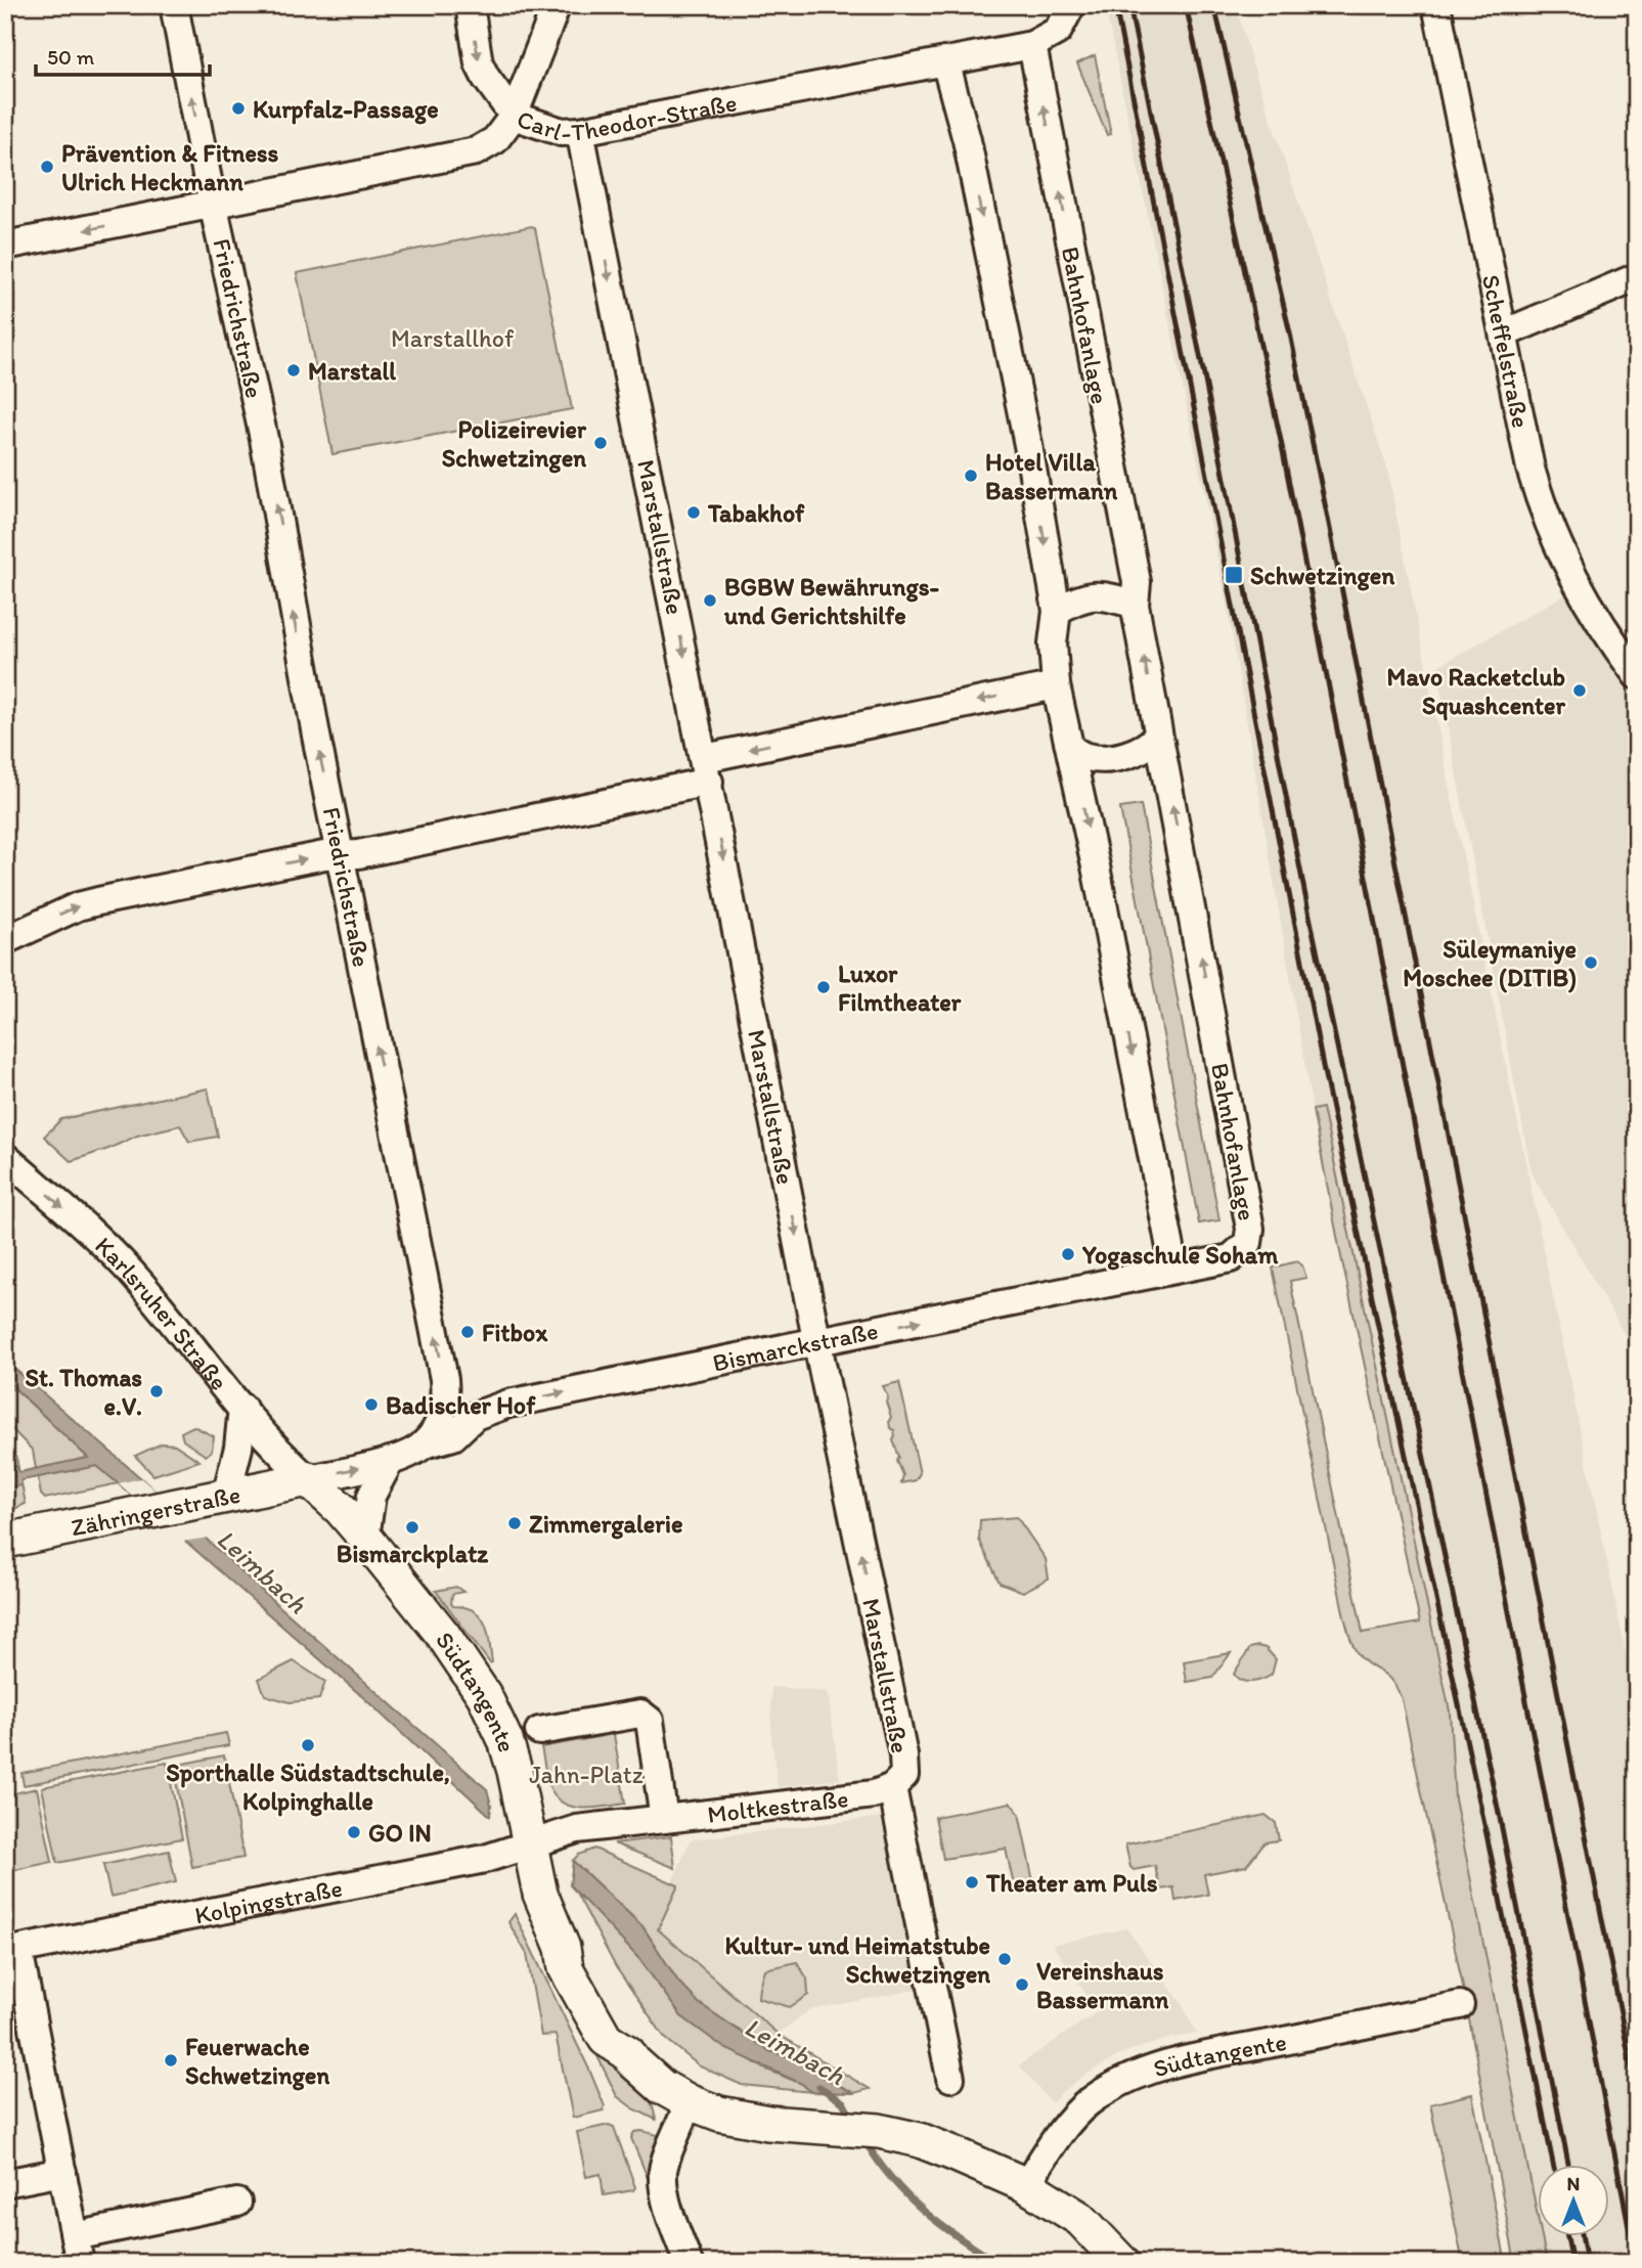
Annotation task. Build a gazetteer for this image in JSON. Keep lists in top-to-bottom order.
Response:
{
  "streets": {
    "main road": ["Zähringerstraße", "Südtangente"],
    "street": [
      "Carl-Theodor-Straße",
      "Friedrichstraße",
      "Bahnhofanlage",
      "Scheffelstraße",
      "Marstallstraße",
      "Karlsruher Straße",
      "Bismarckstraße",
      "Moltkestraße",
      "Kolpingstraße"
    ]
  },
  "crossings": [
    ["Carl-Theodor-Straße", "Friedrichstraße"],
    ["Carl-Theodor-Straße", "Bahnhofanlage"],
    ["Carl-Theodor-Straße", "Marstallstraße"],
    ["Friedrichstraße", "Bismarckstraße"],
    ["Bahnhofanlage", "Bismarckstraße"],
    ["Marstallstraße", "Bismarckstraße"],
    ["Marstallstraße", "Moltkestraße"],
    ["Karlsruher Straße", "Zähringerstraße"],
    ["Karlsruher Straße", "Südtangente"],
    ["Zähringerstraße", "Südtangente"],
    ["Südtangente", "Moltkestraße"],
    ["Südtangente", "Kolpingstraße"],
    ["Moltkestraße", "Kolpingstraße"]
  ],
  "one_way": ["Friedrichstraße", "Karlsruher Straße", "Bismarckstraße"],
  "water": ["Leimbach"],
  "parks": ["Marstallhof", "Jahn-Platz"],
  "places": {
    "other": [
      "Kurpfalz-Passage",
      "Prävention & Fitness Ulrich Heckmann",
      "Marstall",
      "Polizeirevier Schwetzingen",
      "Hotel Villa Bassermann",
      "Tabakhof",
      "BGBW Bewährungs- und Gerichtshilfe",
      "Mavo Racketclub Squashcenter",
      "Süleymaniye Moschee (DITIB)",
      "Luxor Filmtheater",
      "Yogaschule Soham",
      "Fitbox",
      "St. Thomas e.V.",
      "Badischer Hof",
      "Zimmergalerie",
      "Bismarckplatz",
      "Sporthalle Südstadtschule, Kolpinghalle",
      "GO IN",
      "Theater am Puls",
      "Kultur- und Heimatstube Schwetzingen",
      "Vereinshaus Bassermann",
      "Feuerwache Schwetzingen"
    ],
    "transit": ["Schwetzingen"]
  },
  "scale_bar": "50 m",
  "north": "top"
}
